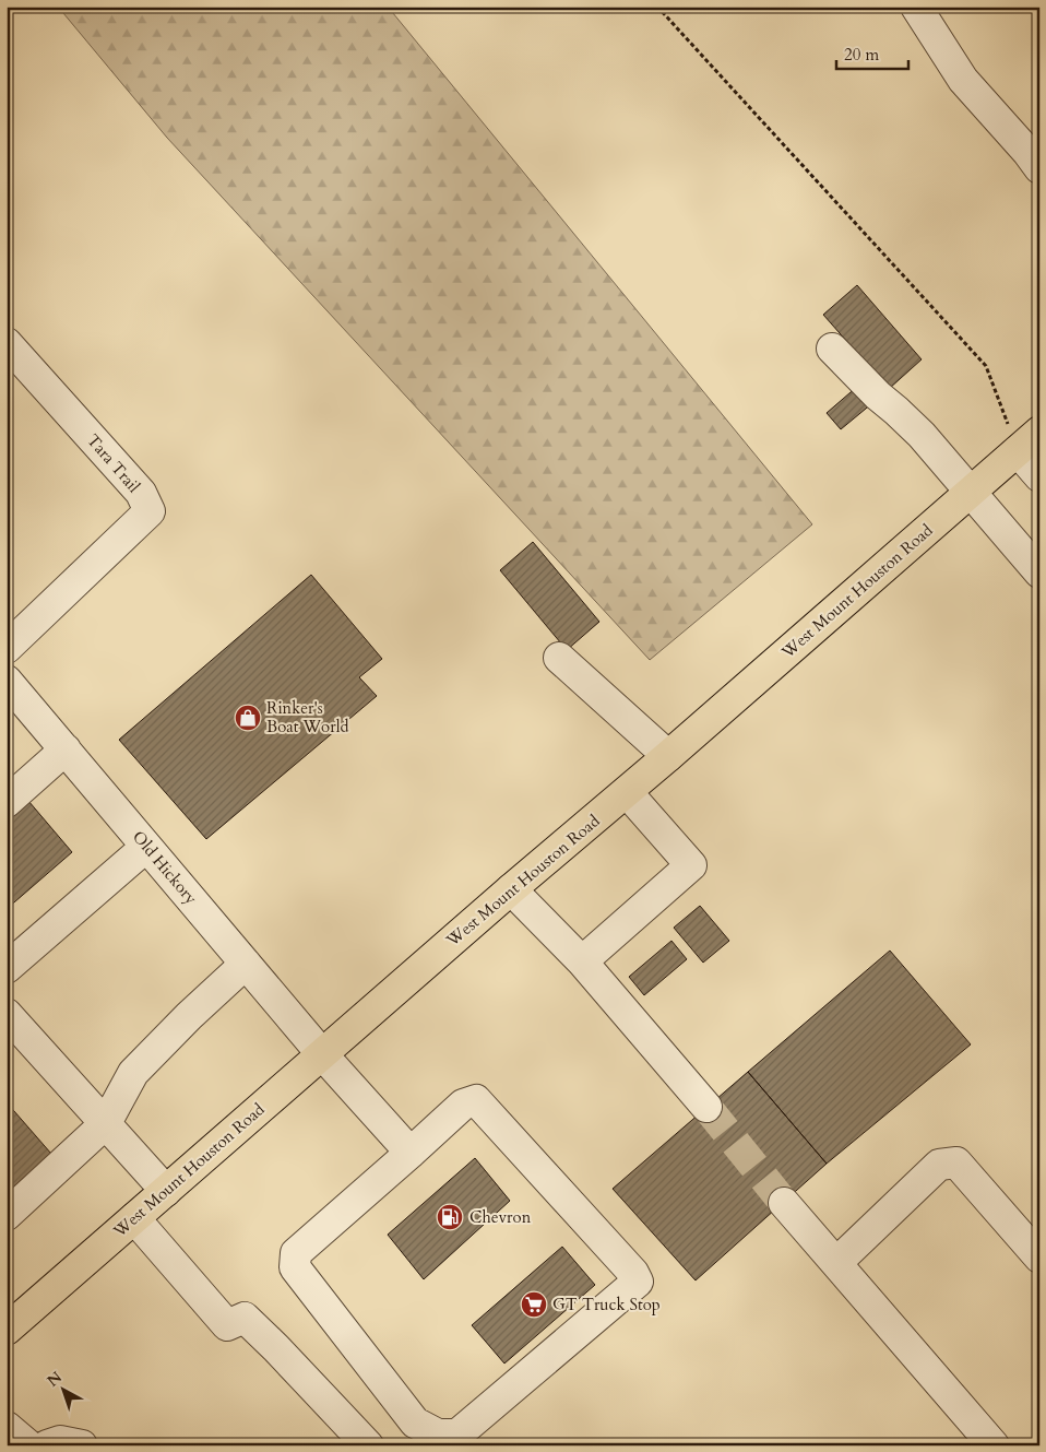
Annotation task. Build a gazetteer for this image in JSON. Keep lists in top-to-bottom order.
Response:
{
  "streets": {
    "main road": ["West Mount Houston Road"],
    "street": ["Tara Trail", "Old Hickory"]
  },
  "crossings": [
    ["West Mount Houston Road", "Old Hickory"]
  ],
  "places": {
    "shop": ["Rinker's Boat World"],
    "fuel station": ["Chevron"],
    "supermarket": ["GT Truck Stop"]
  },
  "scale_bar": "20 m",
  "north": "top left"
}
